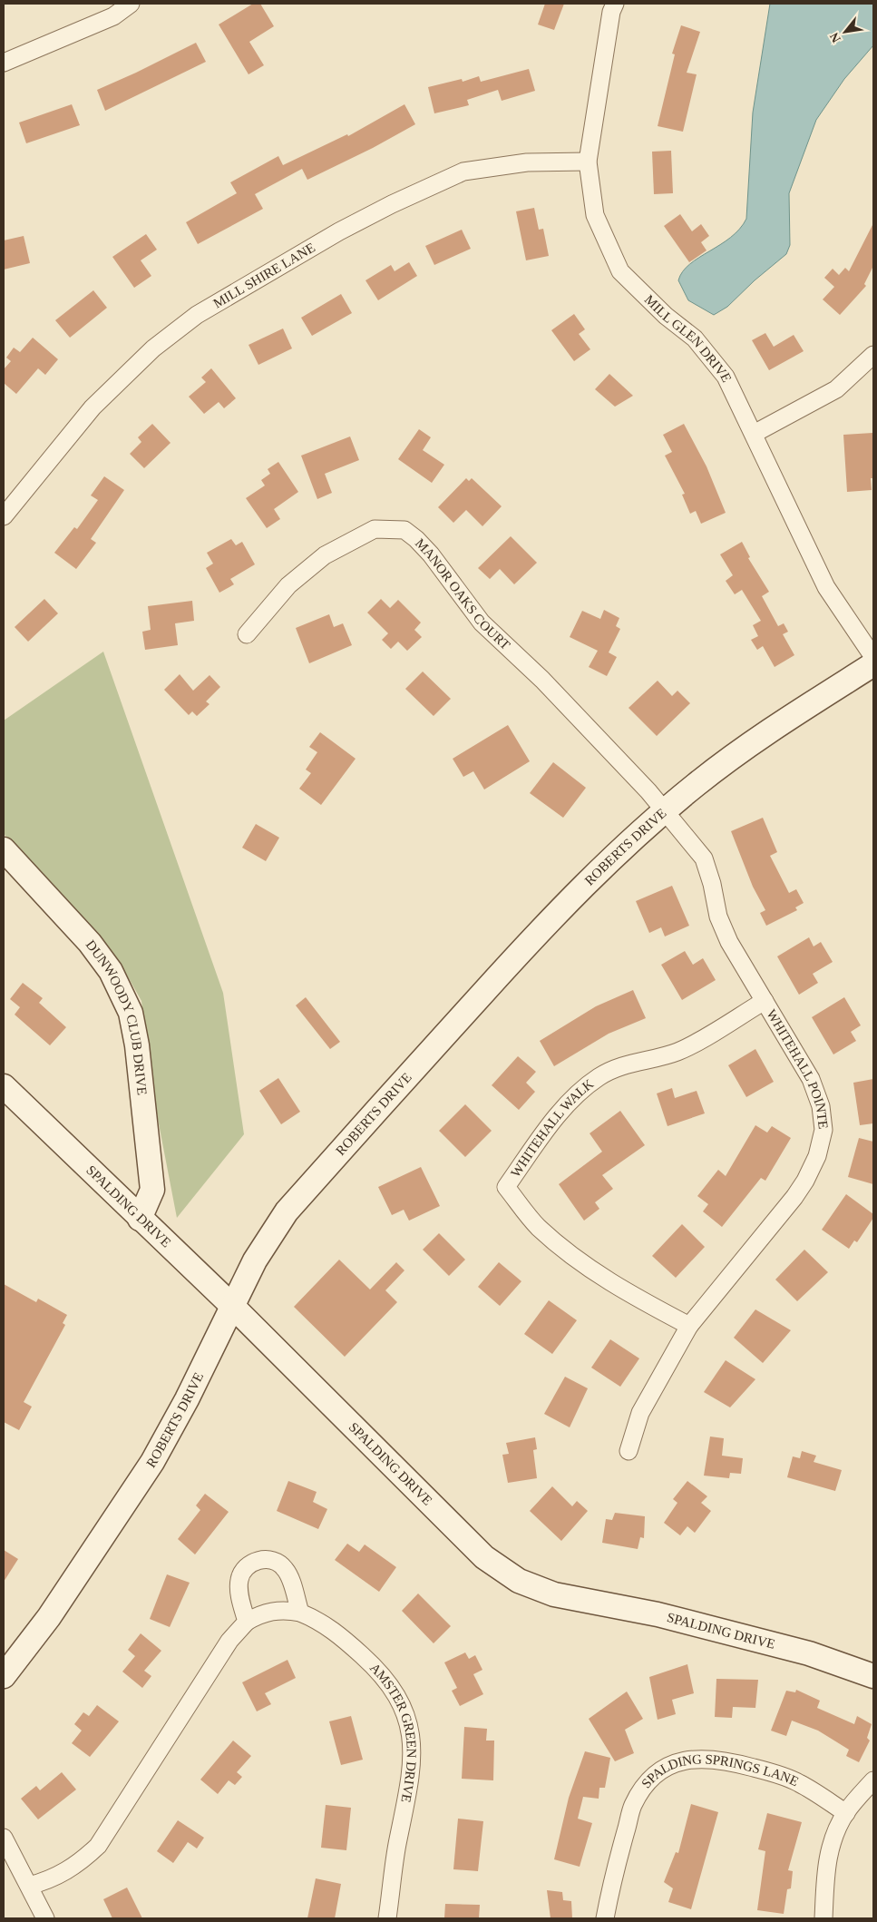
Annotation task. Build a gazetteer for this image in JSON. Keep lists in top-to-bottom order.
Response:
{
  "streets": {
    "street": [
      "MILL SHIRE LANE",
      "MILL GLEN DRIVE",
      "MANOR OAKS COURT",
      "ROBERTS DRIVE",
      "DUNWOODY CLUB DRIVE",
      "WHITEHALL POINTE",
      "WHITEHALL WALK",
      "SPALDING DRIVE",
      "AMSTER GREEN DRIVE",
      "SPALDING SPRINGS LANE"
    ]
  },
  "crossings": [
    ["MILL SHIRE LANE", "MILL GLEN DRIVE"],
    ["MANOR OAKS COURT", "ROBERTS DRIVE"],
    ["MANOR OAKS COURT", "WHITEHALL POINTE"],
    ["ROBERTS DRIVE", "WHITEHALL POINTE"],
    ["ROBERTS DRIVE", "SPALDING DRIVE"],
    ["DUNWOODY CLUB DRIVE", "SPALDING DRIVE"],
    ["WHITEHALL POINTE", "WHITEHALL WALK"]
  ],
  "north": "bottom left"
}
